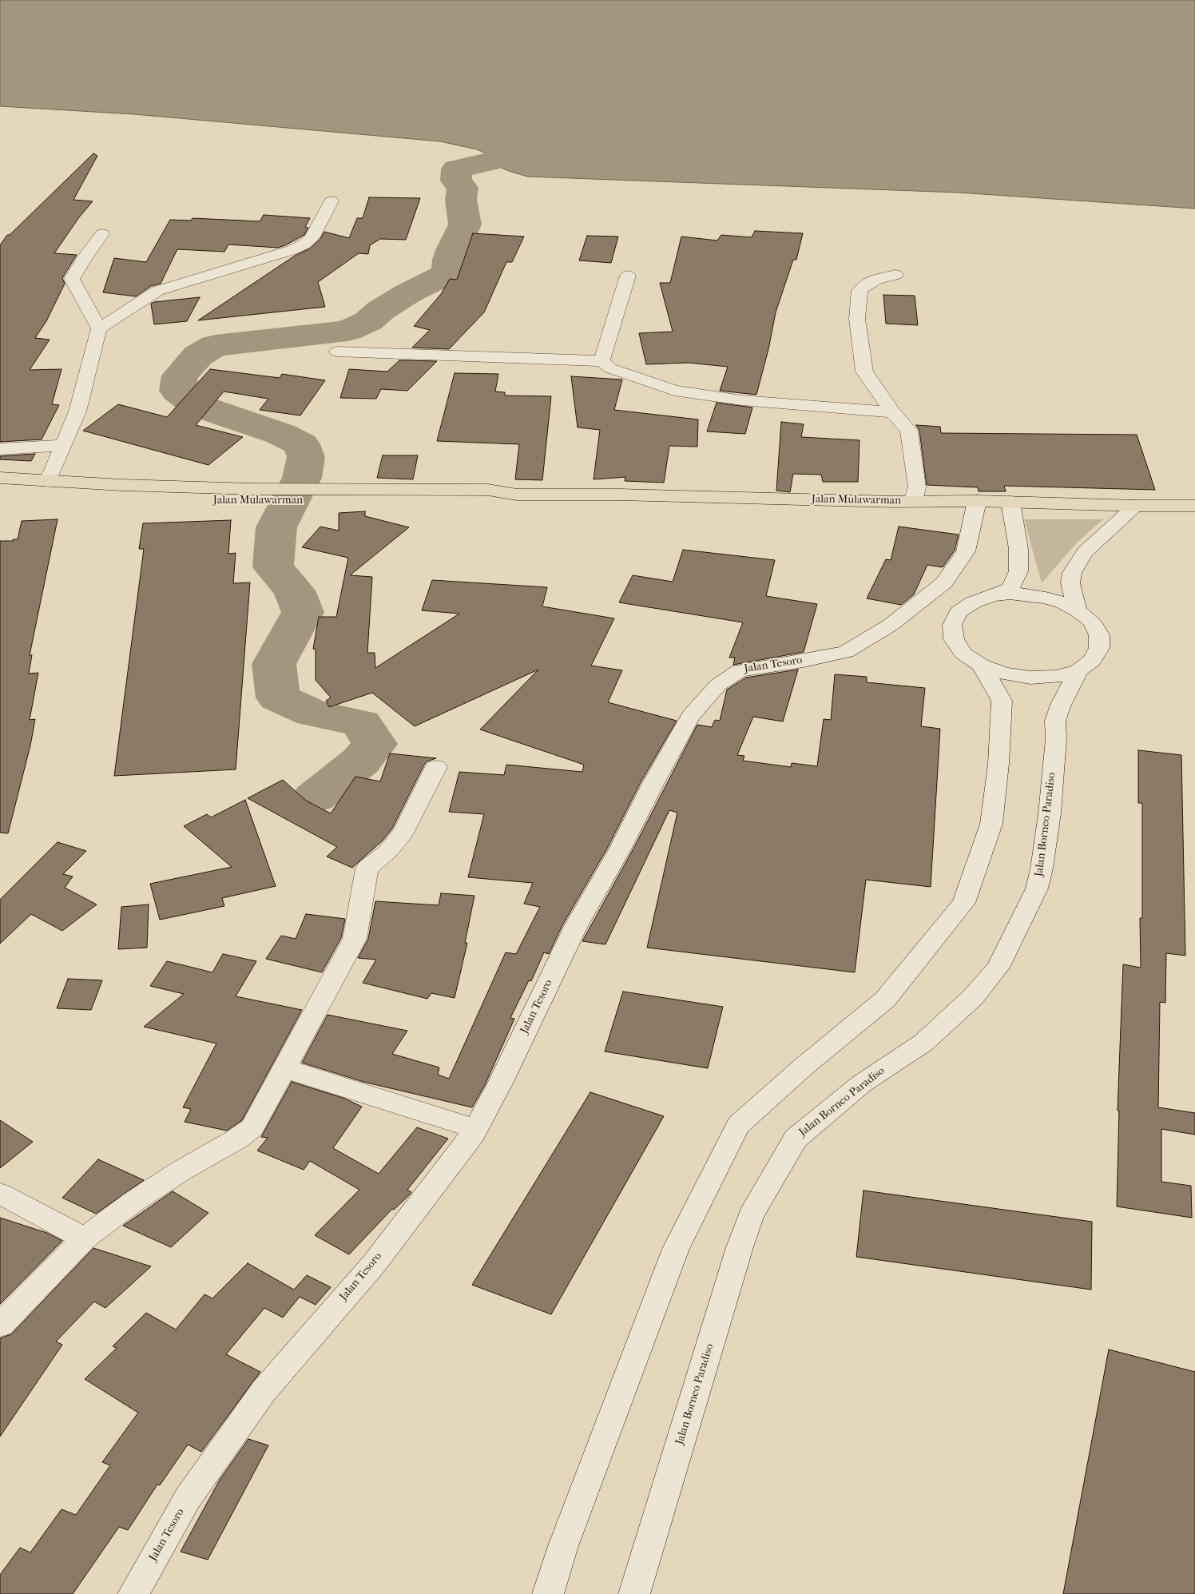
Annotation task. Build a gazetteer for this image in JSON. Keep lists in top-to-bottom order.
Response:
{
  "streets": {
    "highway": ["Jalan Mulawarman"],
    "street": ["Jalan Tesoro", "Jalan Borneo Paradiso"]
  },
  "crossings": [
    ["Jalan Mulawarman", "Jalan Tesoro"]
  ]
}
